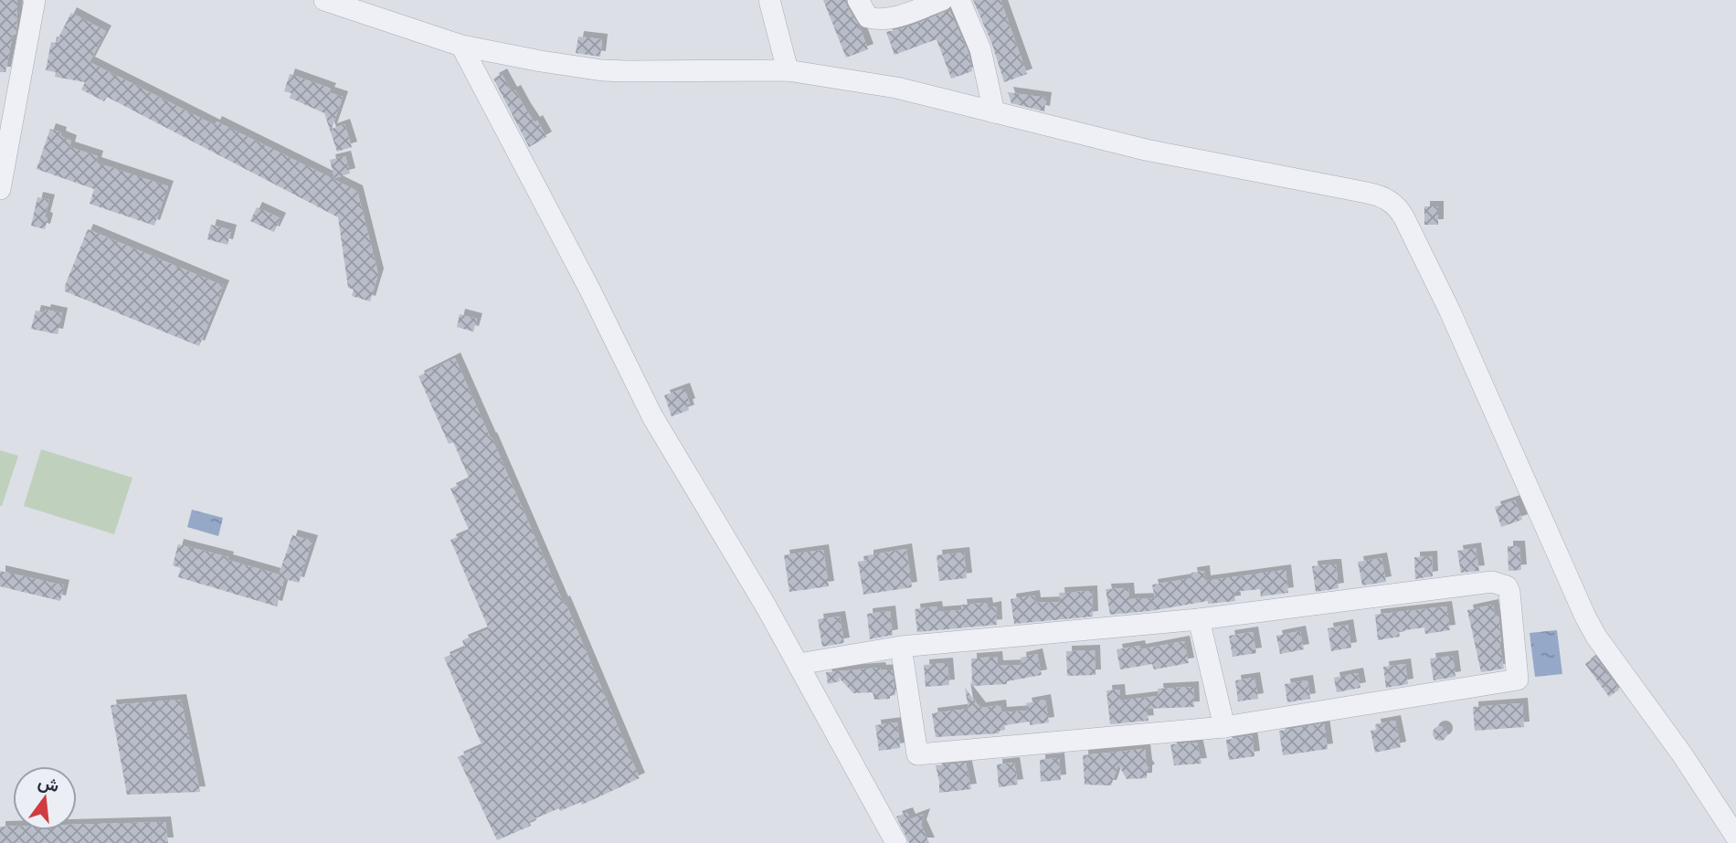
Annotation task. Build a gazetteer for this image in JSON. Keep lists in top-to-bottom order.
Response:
{
  "north": "top"
}
